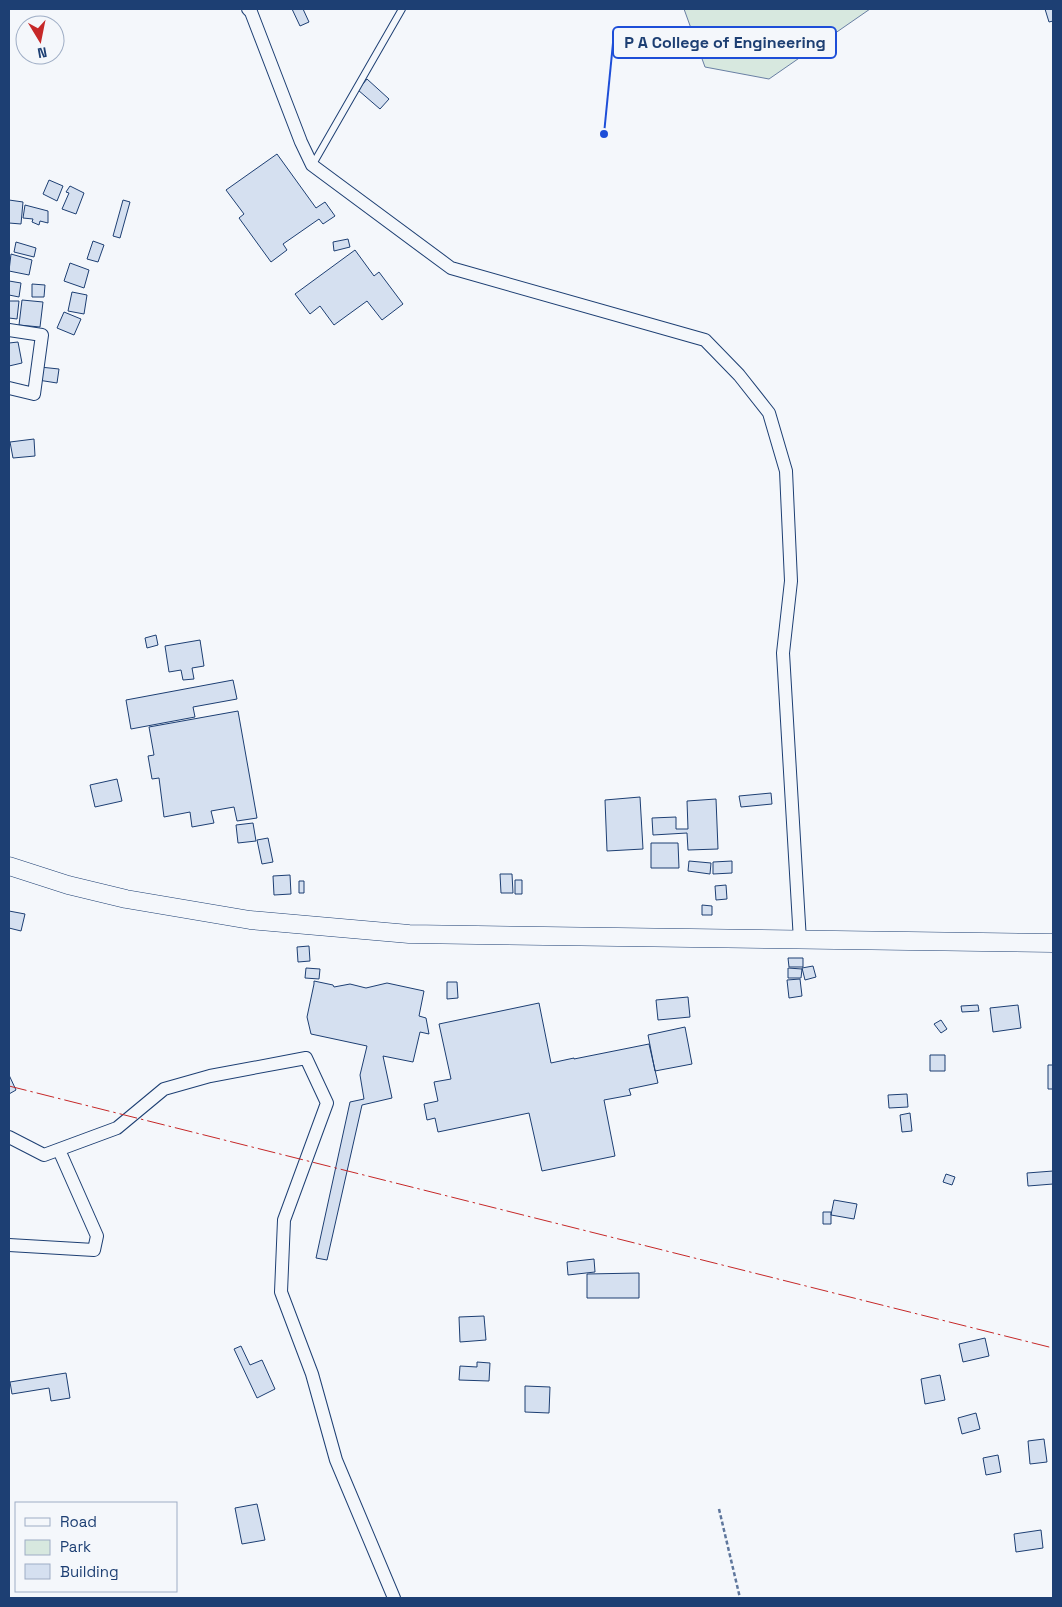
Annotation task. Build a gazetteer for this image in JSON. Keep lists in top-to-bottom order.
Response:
{
  "places": ["P A College of Engineering"],
  "legend": ["Road", "Park", "Building"],
  "north": "bottom"
}
